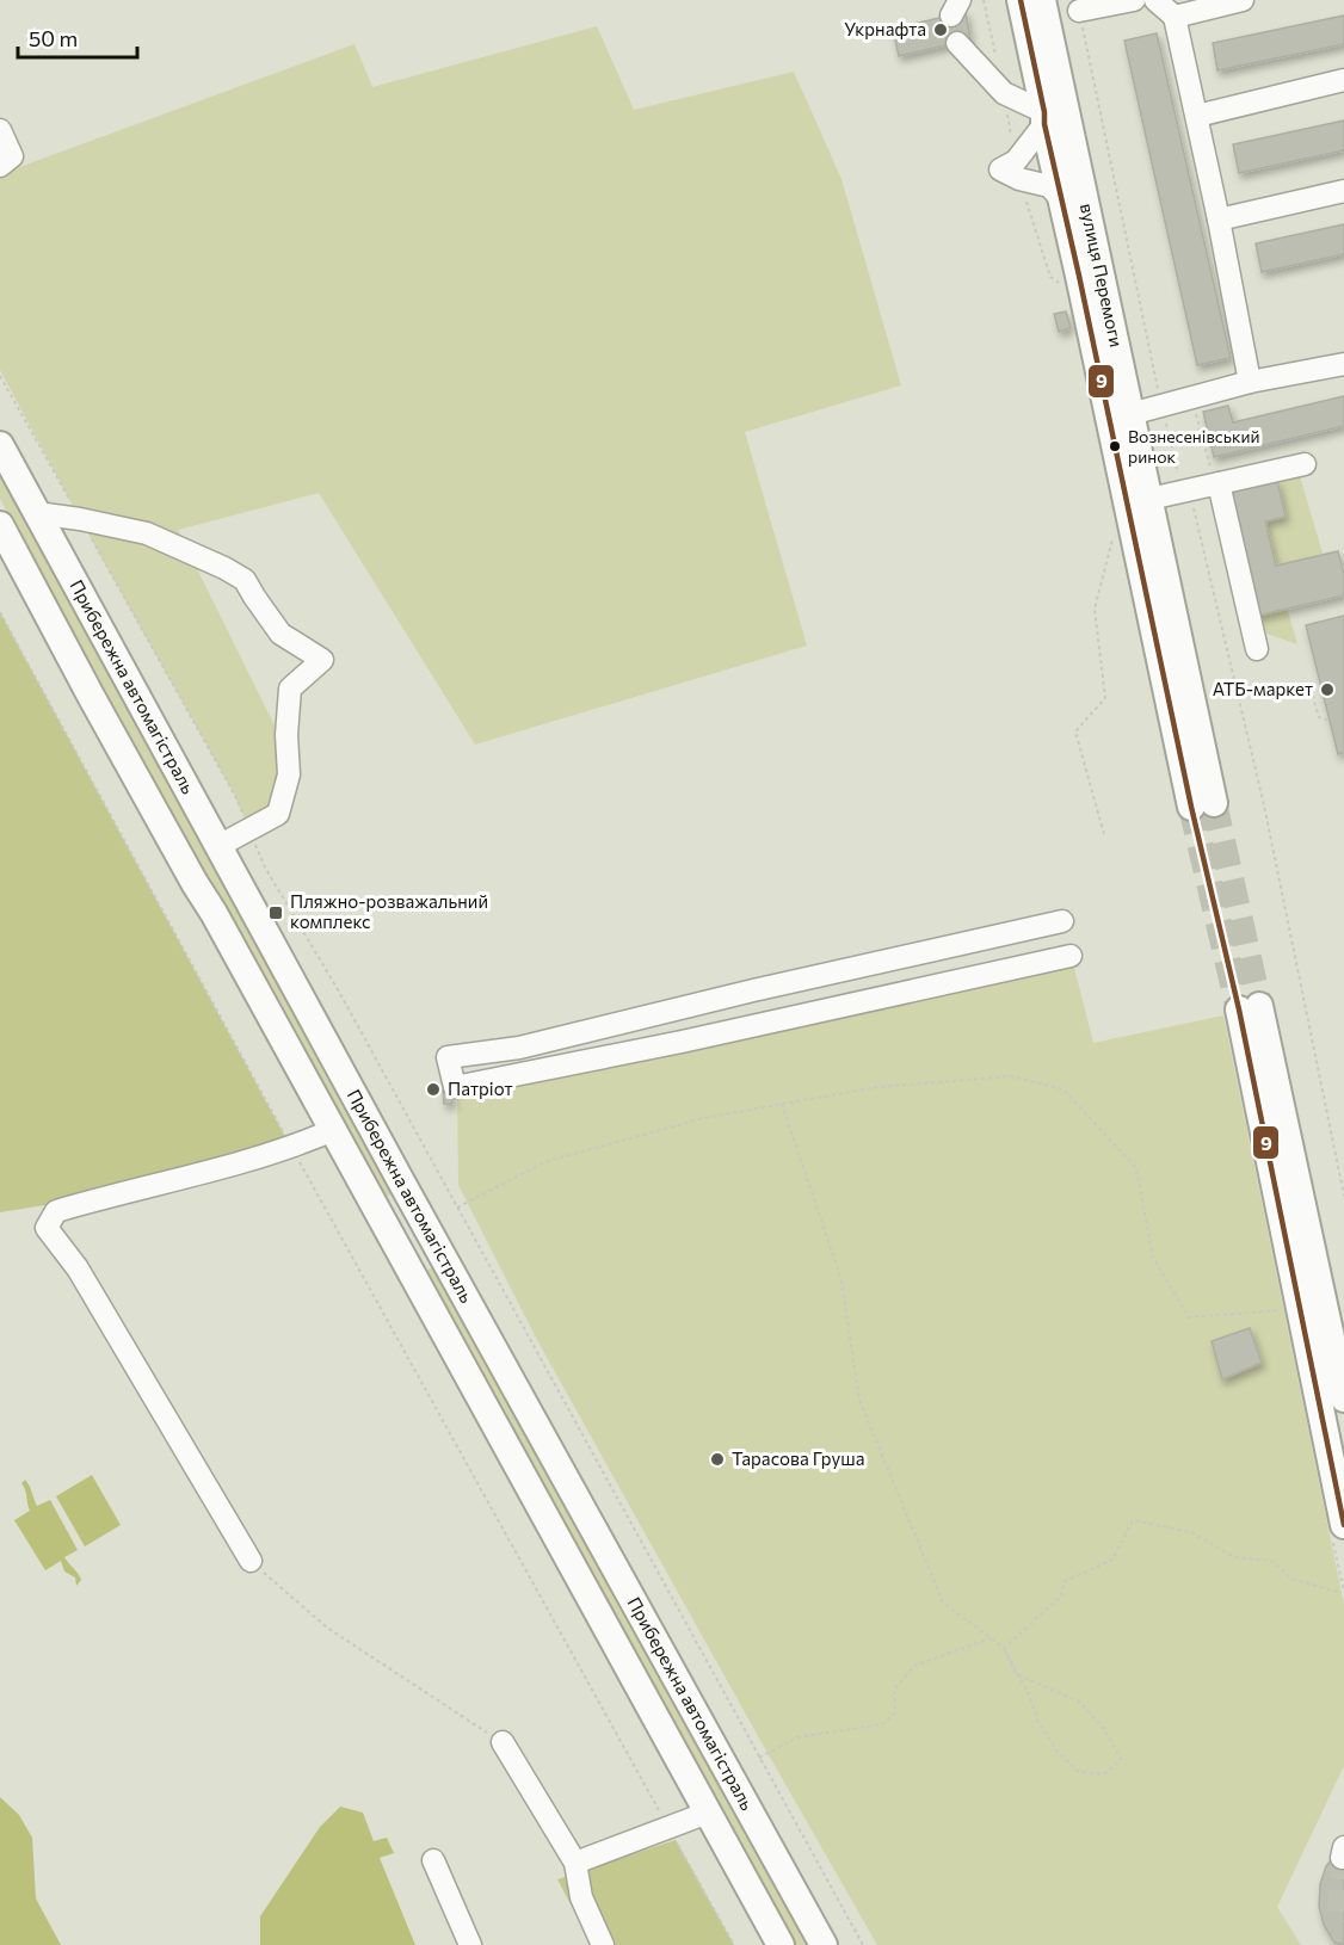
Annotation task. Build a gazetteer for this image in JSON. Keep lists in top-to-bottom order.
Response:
{
  "streets": {
    "main road": ["вулиця Перемоги", "Прибережна автомагістраль"]
  },
  "places": {
    "other": [
      "Укрнафта",
      "Вознесенівський ринок",
      "АТБ-маркет",
      "Патріот",
      "Тарасова Груша"
    ],
    "transit": ["Пляжно-розважальний комплекс"]
  },
  "lines": ["transit line 9"],
  "scale_bar": "50 m"
}
